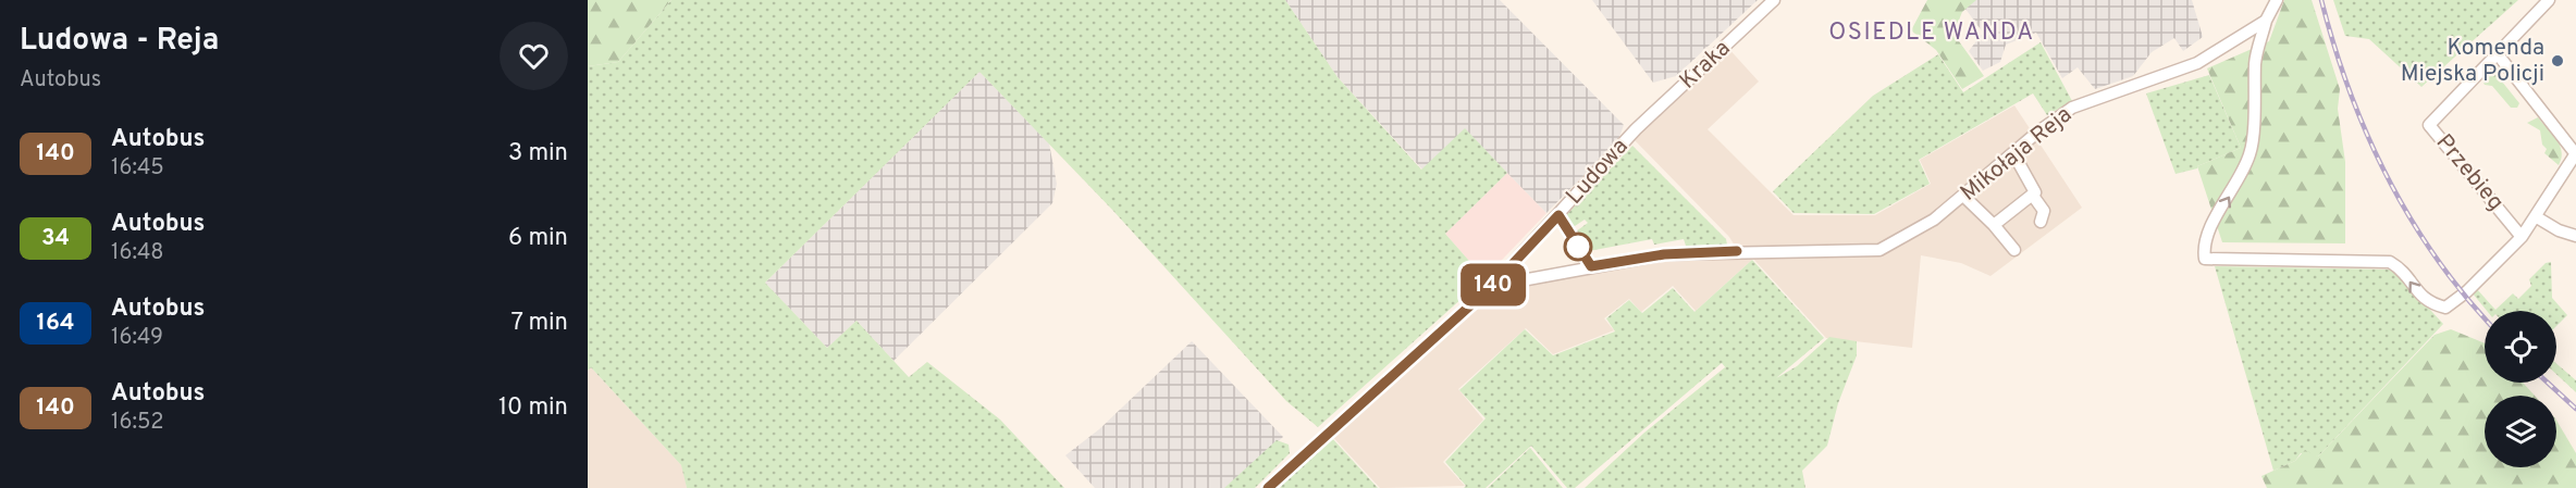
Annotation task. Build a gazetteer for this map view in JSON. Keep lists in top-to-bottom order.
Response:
{
  "streets": {
    "street": [
      "Kraka",
      "Mikołaja Reja",
      "Ludowa",
      "Przebieg"
    ]
  },
  "crossings": [
    ["Kraka", "Ludowa"],
    ["Mikołaja Reja", "Ludowa"]
  ],
  "districts": ["OSIEDLE WANDA"],
  "places": ["Komenda Miejska Policji"],
  "lines": ["bus line 140"],
  "page": {
    "heading": ["Ludowa - Reja", "Autobus"],
    "on_map": "140",
    "list": [
      {
        "mark": "140",
        "name": "Autobus",
        "note": "16:45",
        "value": "3 min"
      },
      {
        "mark": "34",
        "name": "Autobus",
        "note": "16:48",
        "value": "6 min"
      },
      {
        "mark": "164",
        "name": "Autobus",
        "note": "16:49",
        "value": "7 min"
      },
      {
        "mark": "140",
        "name": "Autobus",
        "note": "16:52",
        "value": "10 min"
      }
    ]
  }
}
